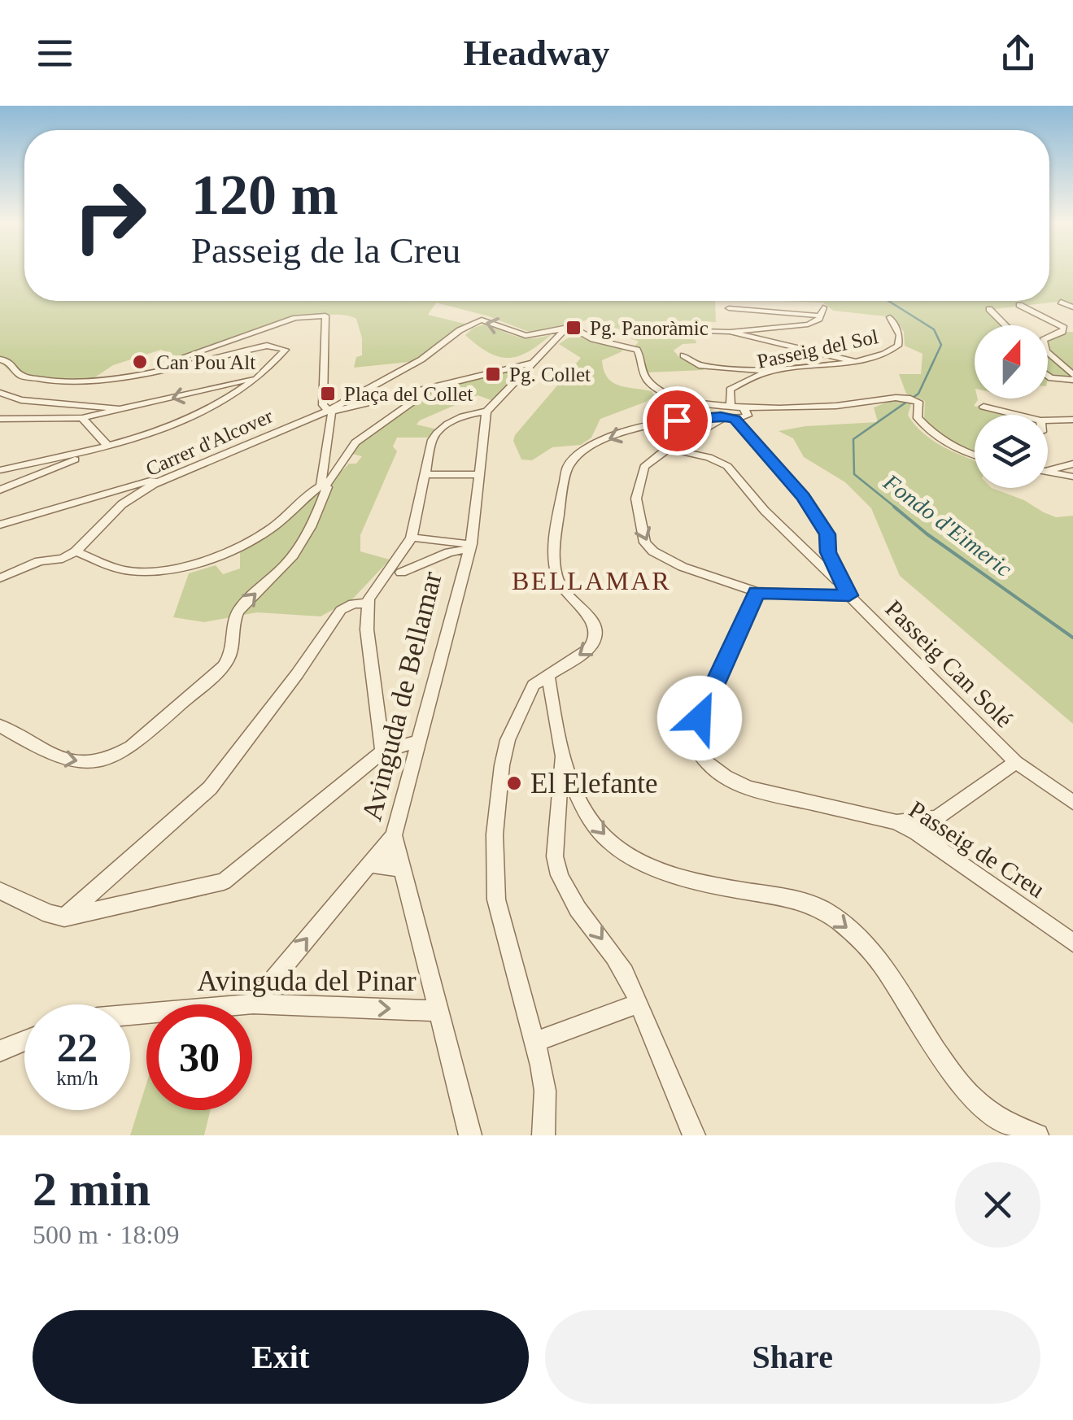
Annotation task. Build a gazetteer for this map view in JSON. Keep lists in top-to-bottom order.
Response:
{
  "streets": {
    "street": [
      "Passeig del Sol",
      "Carrer d'Alcover",
      "Passeig Can Solé",
      "Avinguda de Bellamar",
      "Passeig de Creu",
      "Avinguda del Pinar"
    ]
  },
  "crossings": [
    ["Avinguda de Bellamar", "Avinguda del Pinar"]
  ],
  "one_way": ["Avinguda del Pinar"],
  "districts": ["BELLAMAR"],
  "water": ["Fondo d'Eimeric"],
  "places": {
    "transit": ["Pg. Panoràmic", "Pg. Collet", "Plaça del Collet"],
    "other": ["Can Pou Alt", "El Elefante"]
  },
  "north": "top",
  "page": {
    "header": "Headway",
    "turn": ["120 m", "Passeig de la Creu"],
    "speed": "22 km/h",
    "limit": "30",
    "heading": ["2 min", "500 m · 18:09"],
    "buttons": ["Exit", "Share"]
  }
}
